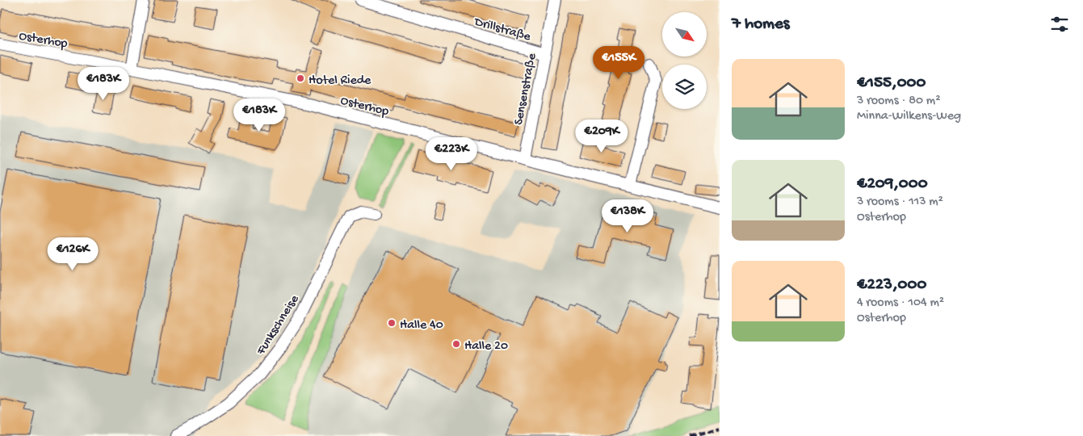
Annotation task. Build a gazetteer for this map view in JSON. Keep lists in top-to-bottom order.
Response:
{
  "streets": {
    "street": [
      "Drillstraße",
      "Osterhop",
      "Sensenstraße",
      "Funkschneise"
    ]
  },
  "crossings": [
    ["Drillstraße", "Sensenstraße"],
    ["Osterhop", "Sensenstraße"]
  ],
  "places": ["Hotel Riede", "Halle 40", "Halle 20"],
  "north": "bottom right",
  "page": {
    "heading": "7 homes",
    "price": [
      "€155K",
      "€183K",
      "€183K",
      "€209K",
      "€223K",
      "€138K",
      "€126K"
    ],
    "list": [
      {
        "name": "€155,000",
        "note": "3 rooms · 80 m² · Minna-Wilkens-Weg"
      },
      {
        "name": "€209,000",
        "note": "3 rooms · 113 m² · Osterhop"
      },
      {
        "name": "€223,000",
        "note": "4 rooms · 104 m² · Osterhop"
      }
    ]
  }
}
